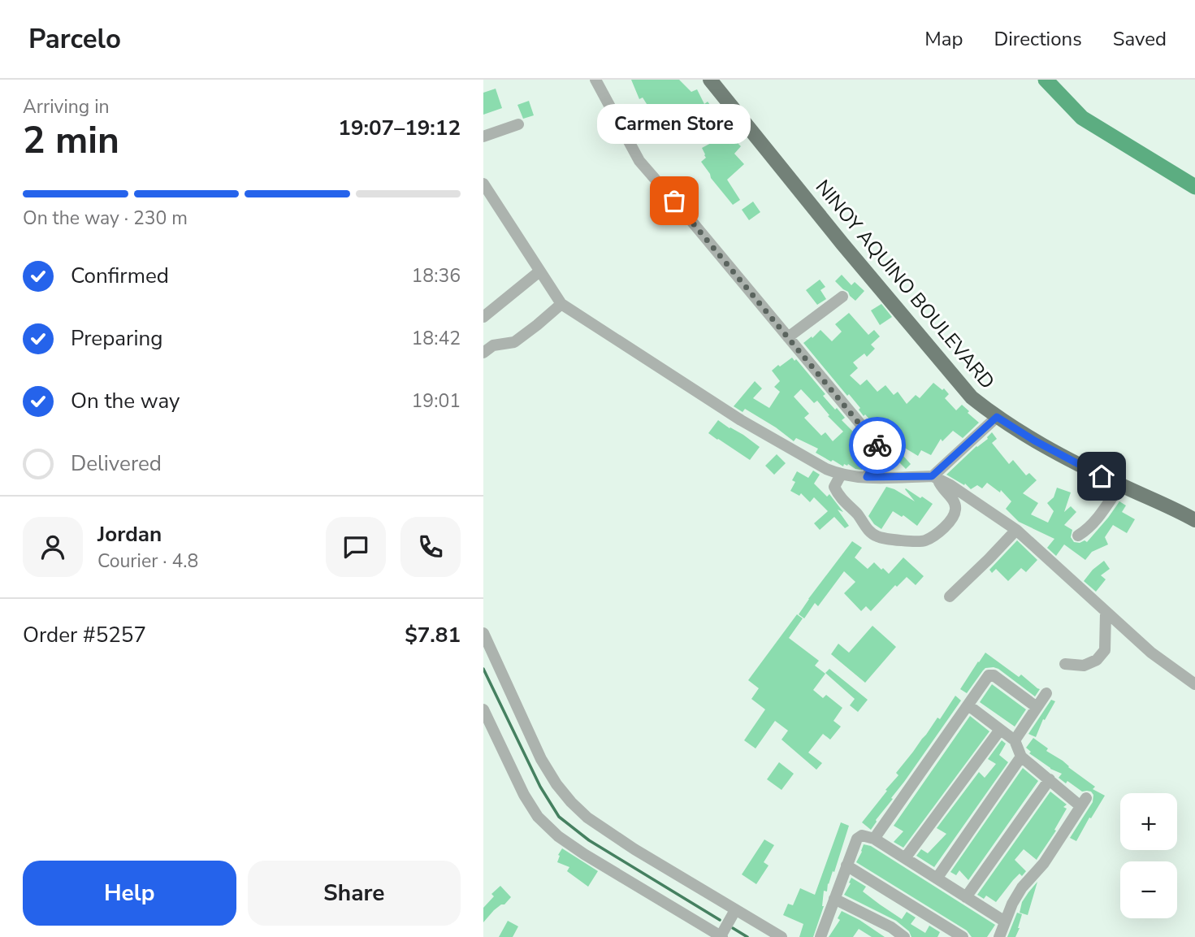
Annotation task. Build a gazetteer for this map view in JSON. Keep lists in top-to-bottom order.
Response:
{
  "streets": {
    "main road": ["NINOY AQUINO BOULEVARD"]
  },
  "places": ["Carmen Store"],
  "page": {
    "header": "Parcelo",
    "nav": ["Map", "Directions", "Saved"],
    "heading": ["2 min", "Arriving in", "19:07–19:12"],
    "panel": [
      "Jordan",
      "Courier · 4.8",
      "Order #5257",
      "$7.81"
    ],
    "bubble": "Carmen Store",
    "bar": "On the way · 230 m",
    "list": [
      ["Confirmed", "18:36"],
      ["Preparing", "18:42"],
      ["On the way", "19:01"],
      "Delivered"
    ],
    "map_buttons": ["+", "−"],
    "buttons": ["Help", "Share"]
  }
}
